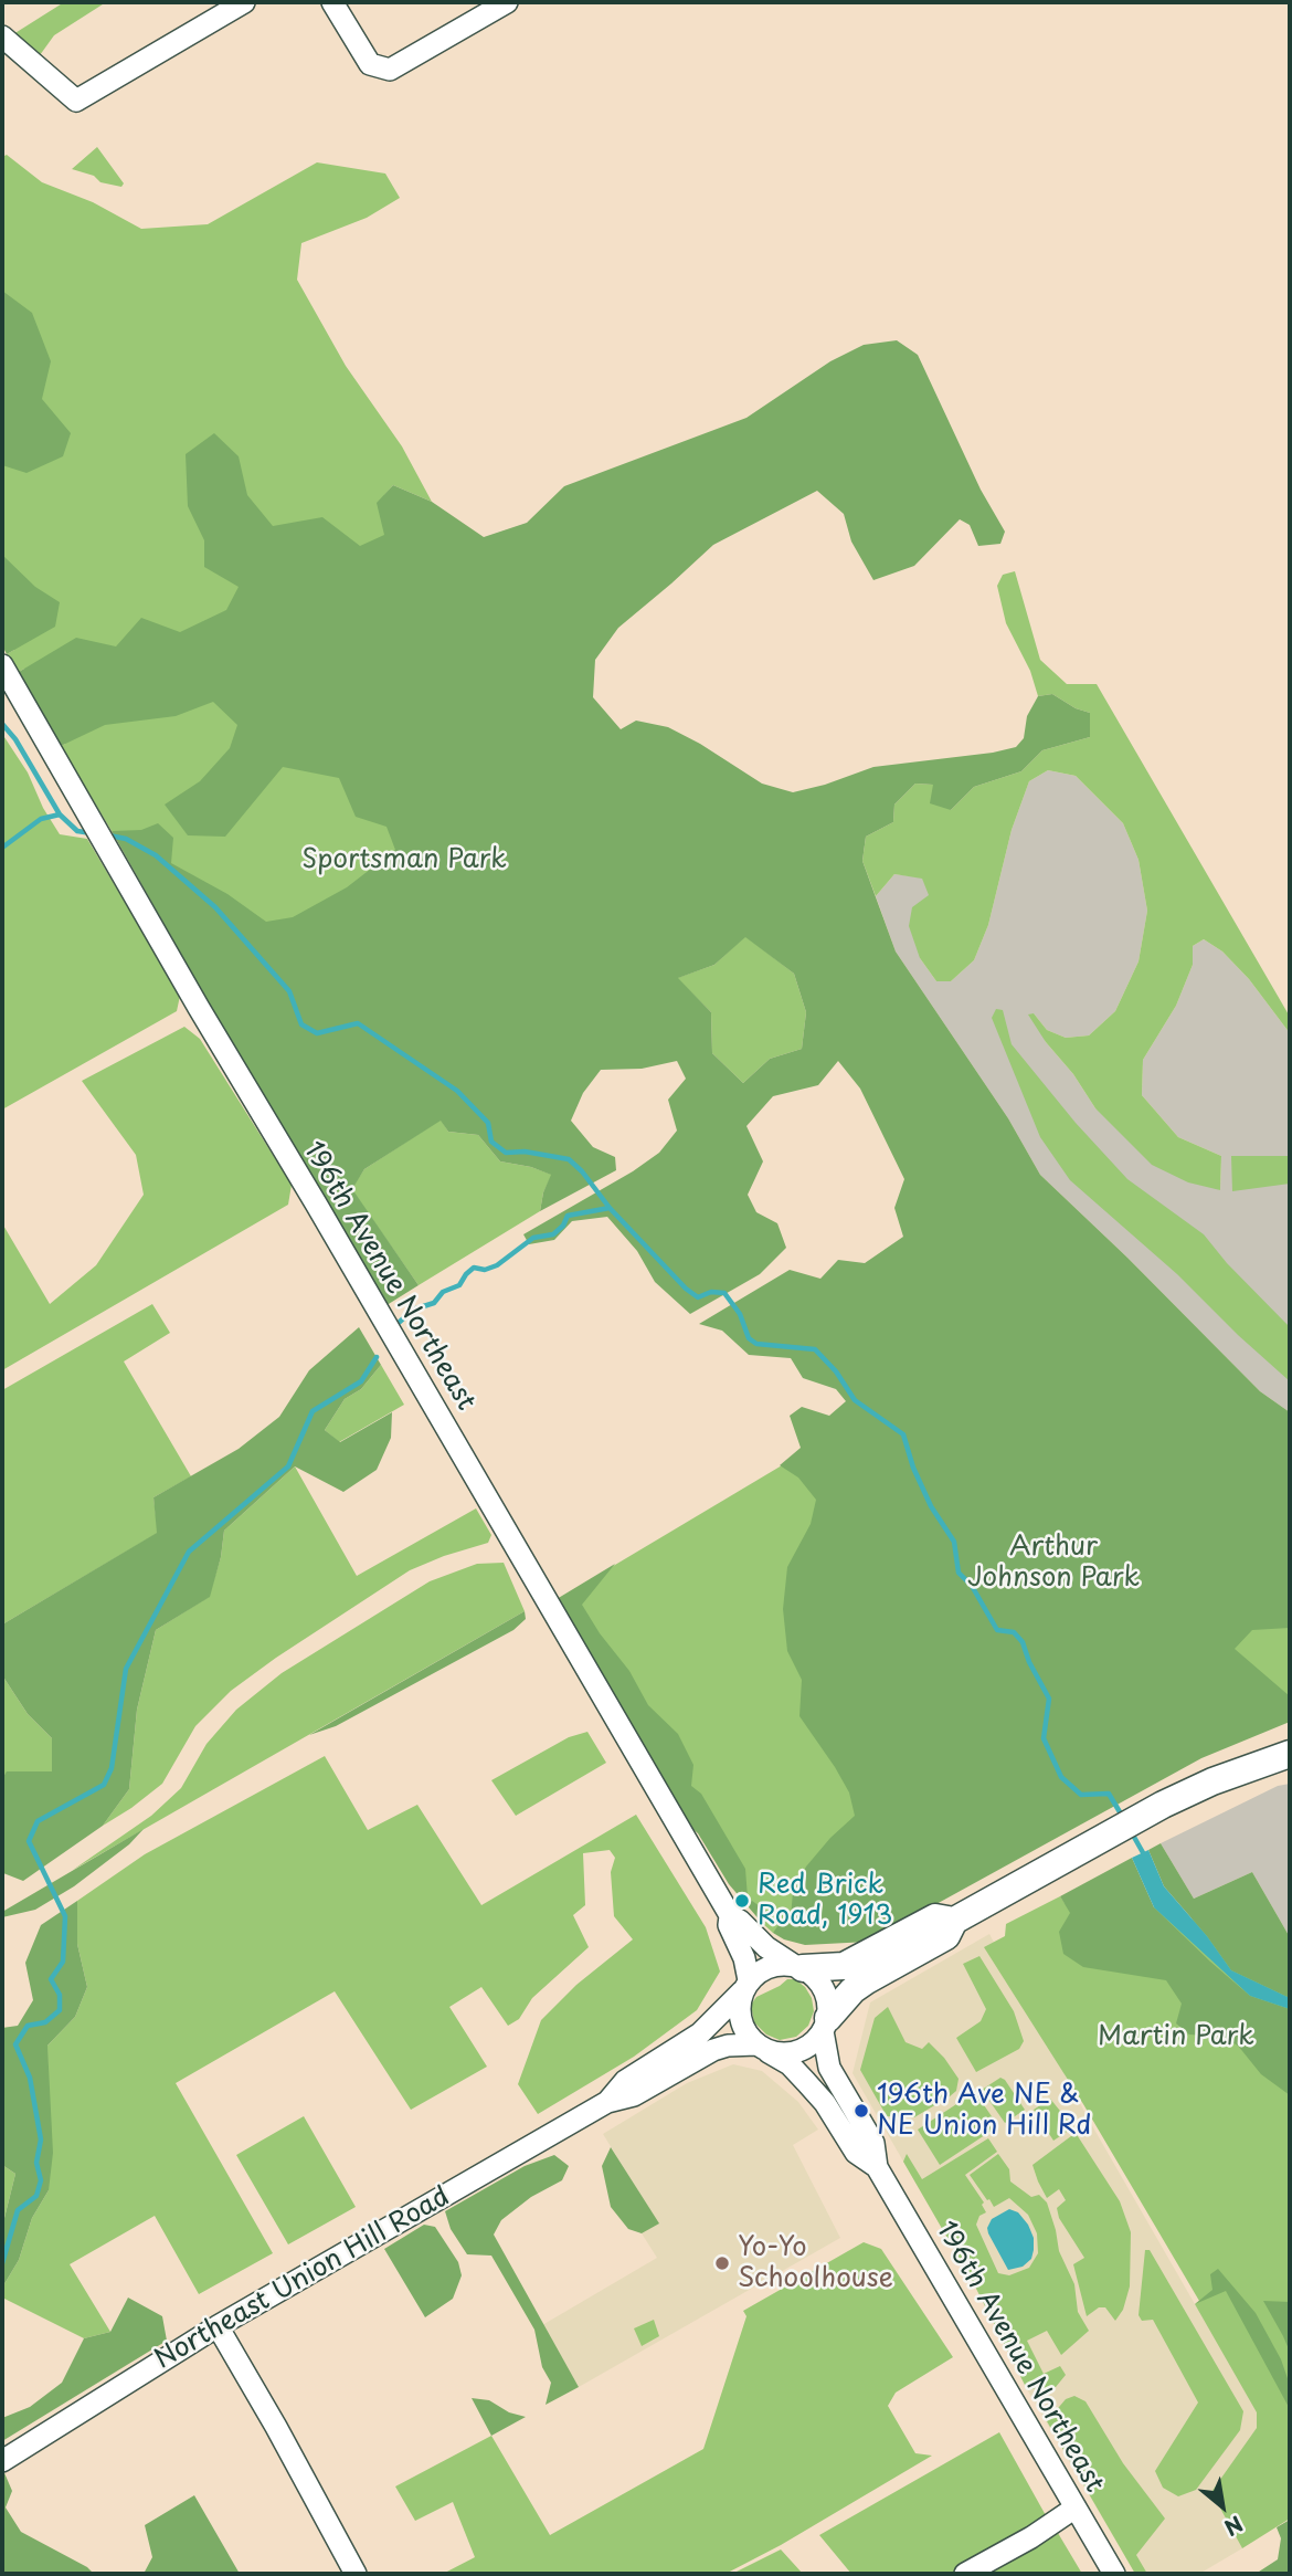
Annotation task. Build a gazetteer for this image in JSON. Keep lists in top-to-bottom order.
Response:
{
  "streets": {
    "street": ["196th Avenue Northeast", "Northeast Union Hill Road"]
  },
  "crossings": [
    ["196th Avenue Northeast", "Northeast Union Hill Road"]
  ],
  "parks": ["Sportsman Park", "Arthur Johnson Park", "Martin Park"],
  "places": ["Red Brick Road, 1913", "196th Ave NE & NE Union Hill Rd", "Yo-Yo Schoolhouse"],
  "north": "bottom right"
}
